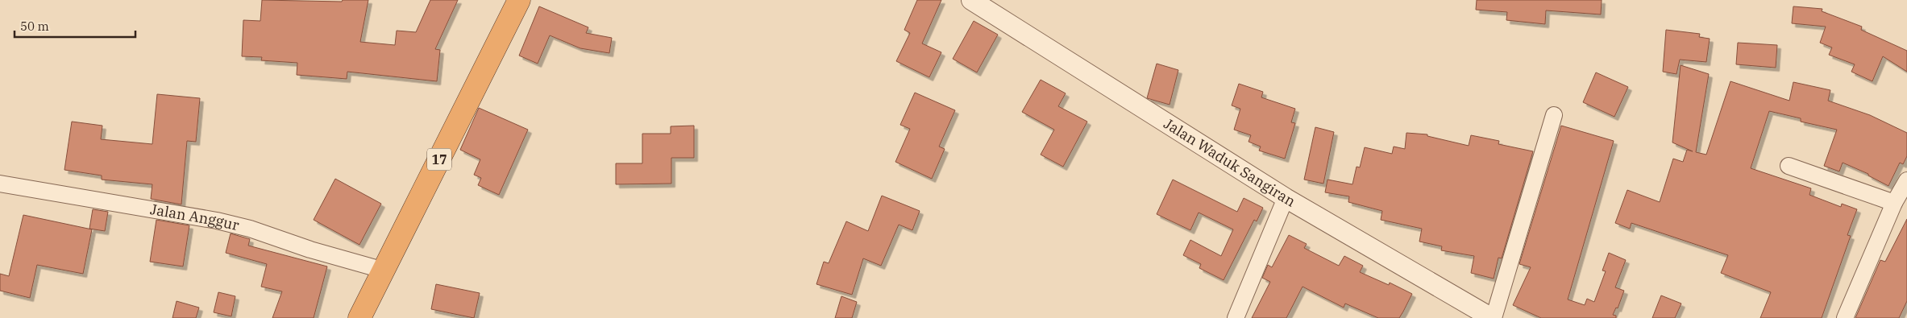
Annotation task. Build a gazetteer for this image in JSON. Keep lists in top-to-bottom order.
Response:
{
  "streets": {
    "highway": ["17"],
    "street": ["Jalan Waduk Sangiran", "Jalan Anggur"]
  },
  "crossings": [
    ["17", "Jalan Anggur"]
  ],
  "scale_bar": "50 m"
}
